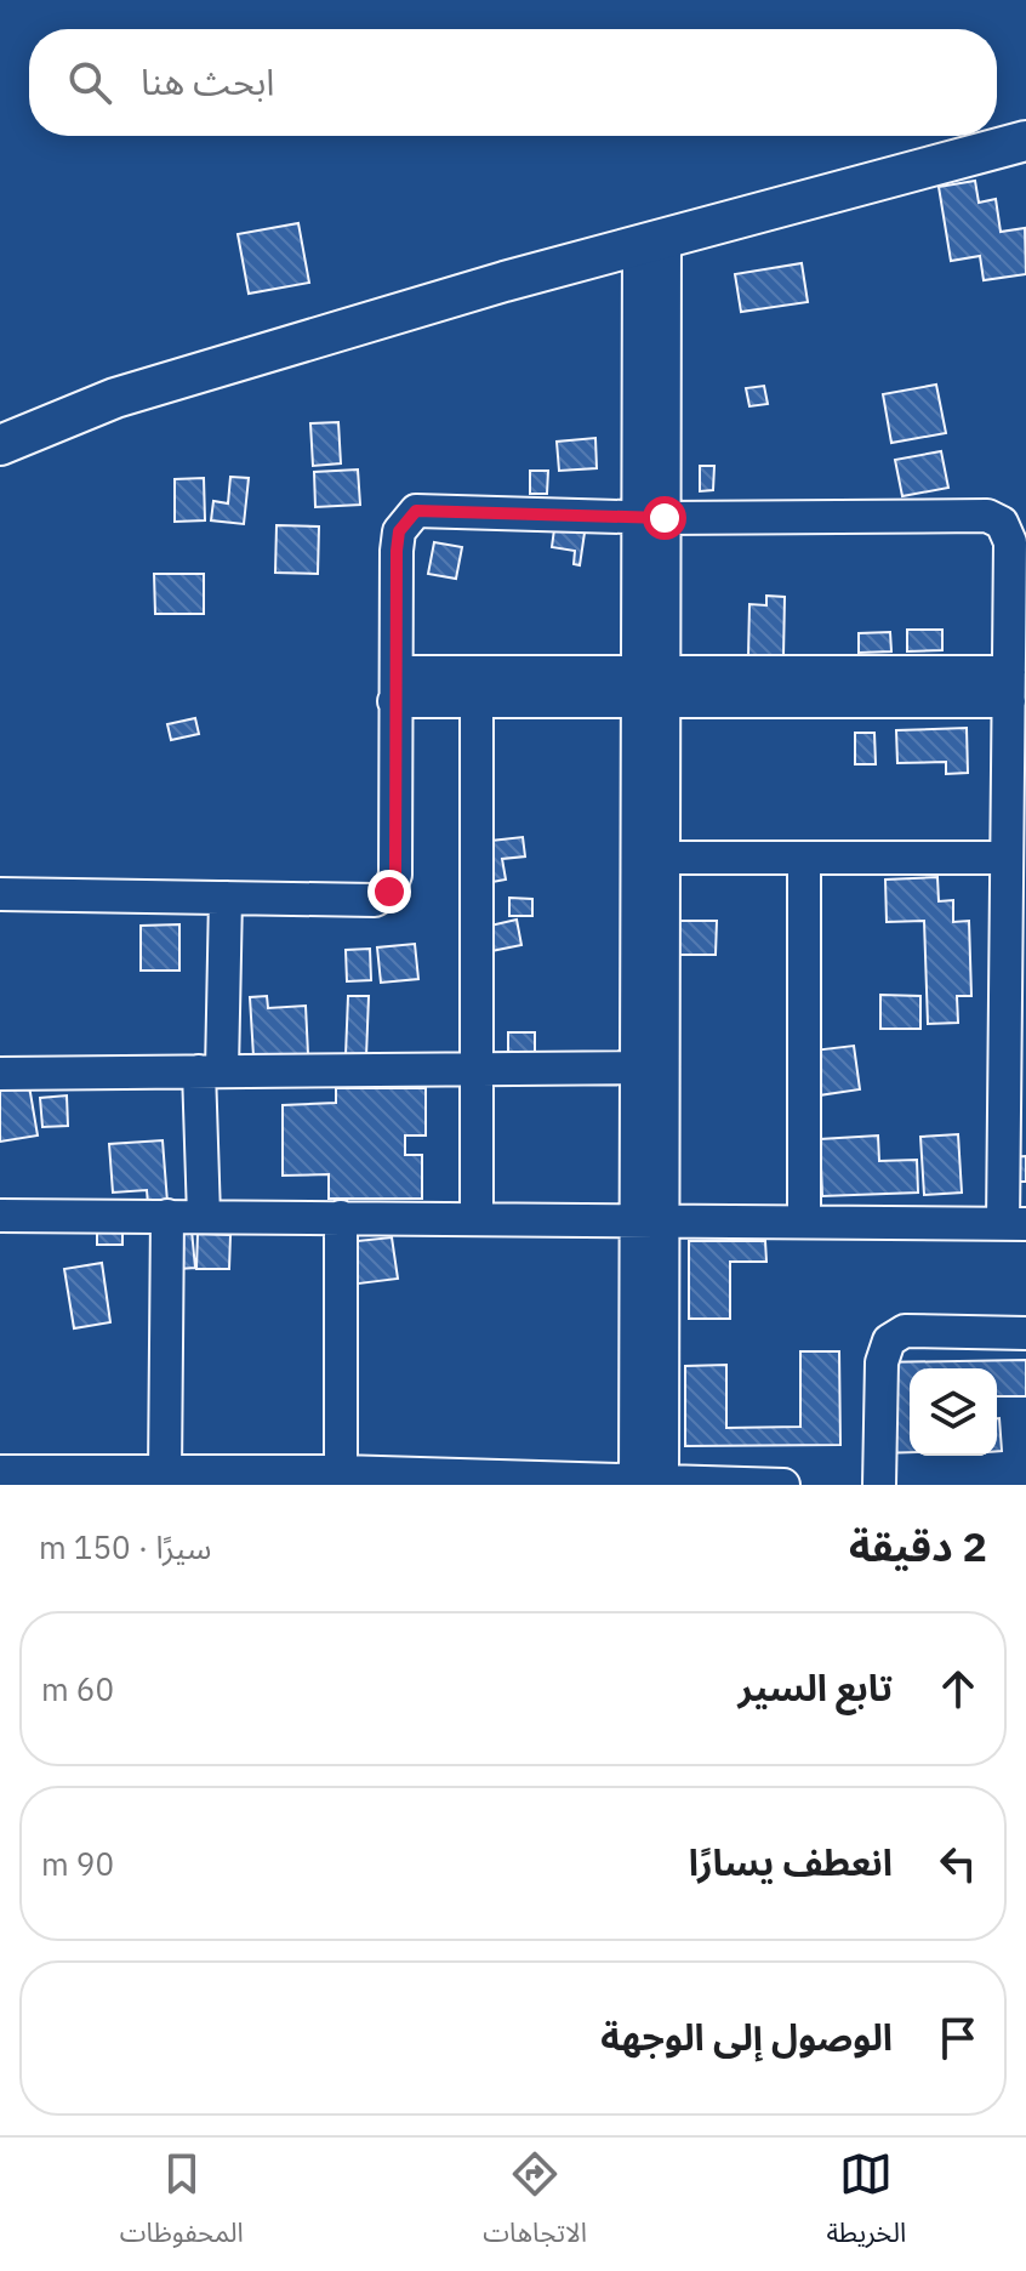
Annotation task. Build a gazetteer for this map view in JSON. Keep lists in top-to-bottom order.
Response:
{
  "page": {
    "search": "ابحث هنا",
    "heading": ["2 دقيقة", "سيرًا · 150 m"],
    "list": [
      ["تابع السير", "60 m"],
      ["انعطف يسارًا", "90 m"],
      "الوصول إلى الوجهة"
    ],
    "nav": ["الخريطة", "الاتجاهات", "المحفوظات"]
  }
}
